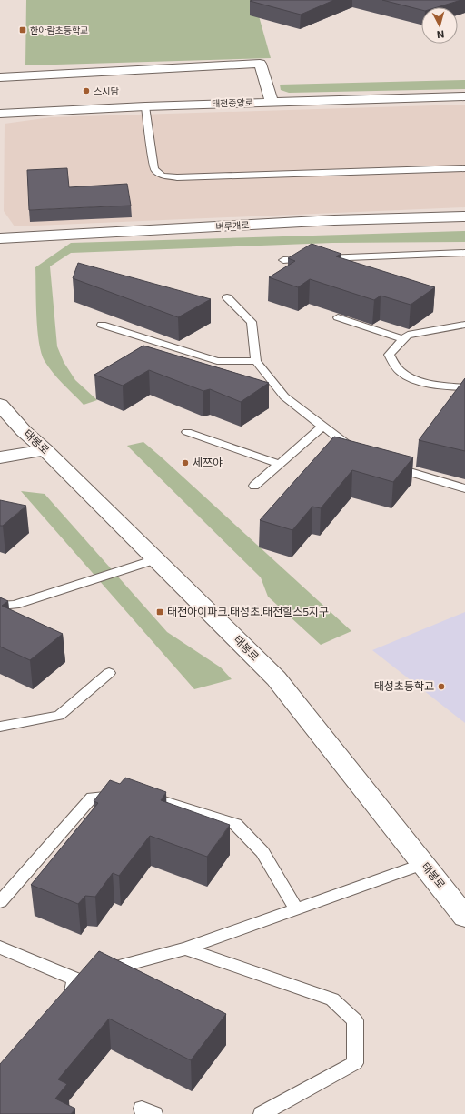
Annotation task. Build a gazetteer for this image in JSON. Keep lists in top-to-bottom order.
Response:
{
  "streets": {
    "street": ["태전중앙로", "벼루개로", "태봉로"]
  },
  "places": {
    "transit": ["한아람초등학교", "태전아이파크.태성초.태전힐스5지구"],
    "other": ["스시담", "세쯔야", "태성초등학교"]
  },
  "north": "bottom"
}
